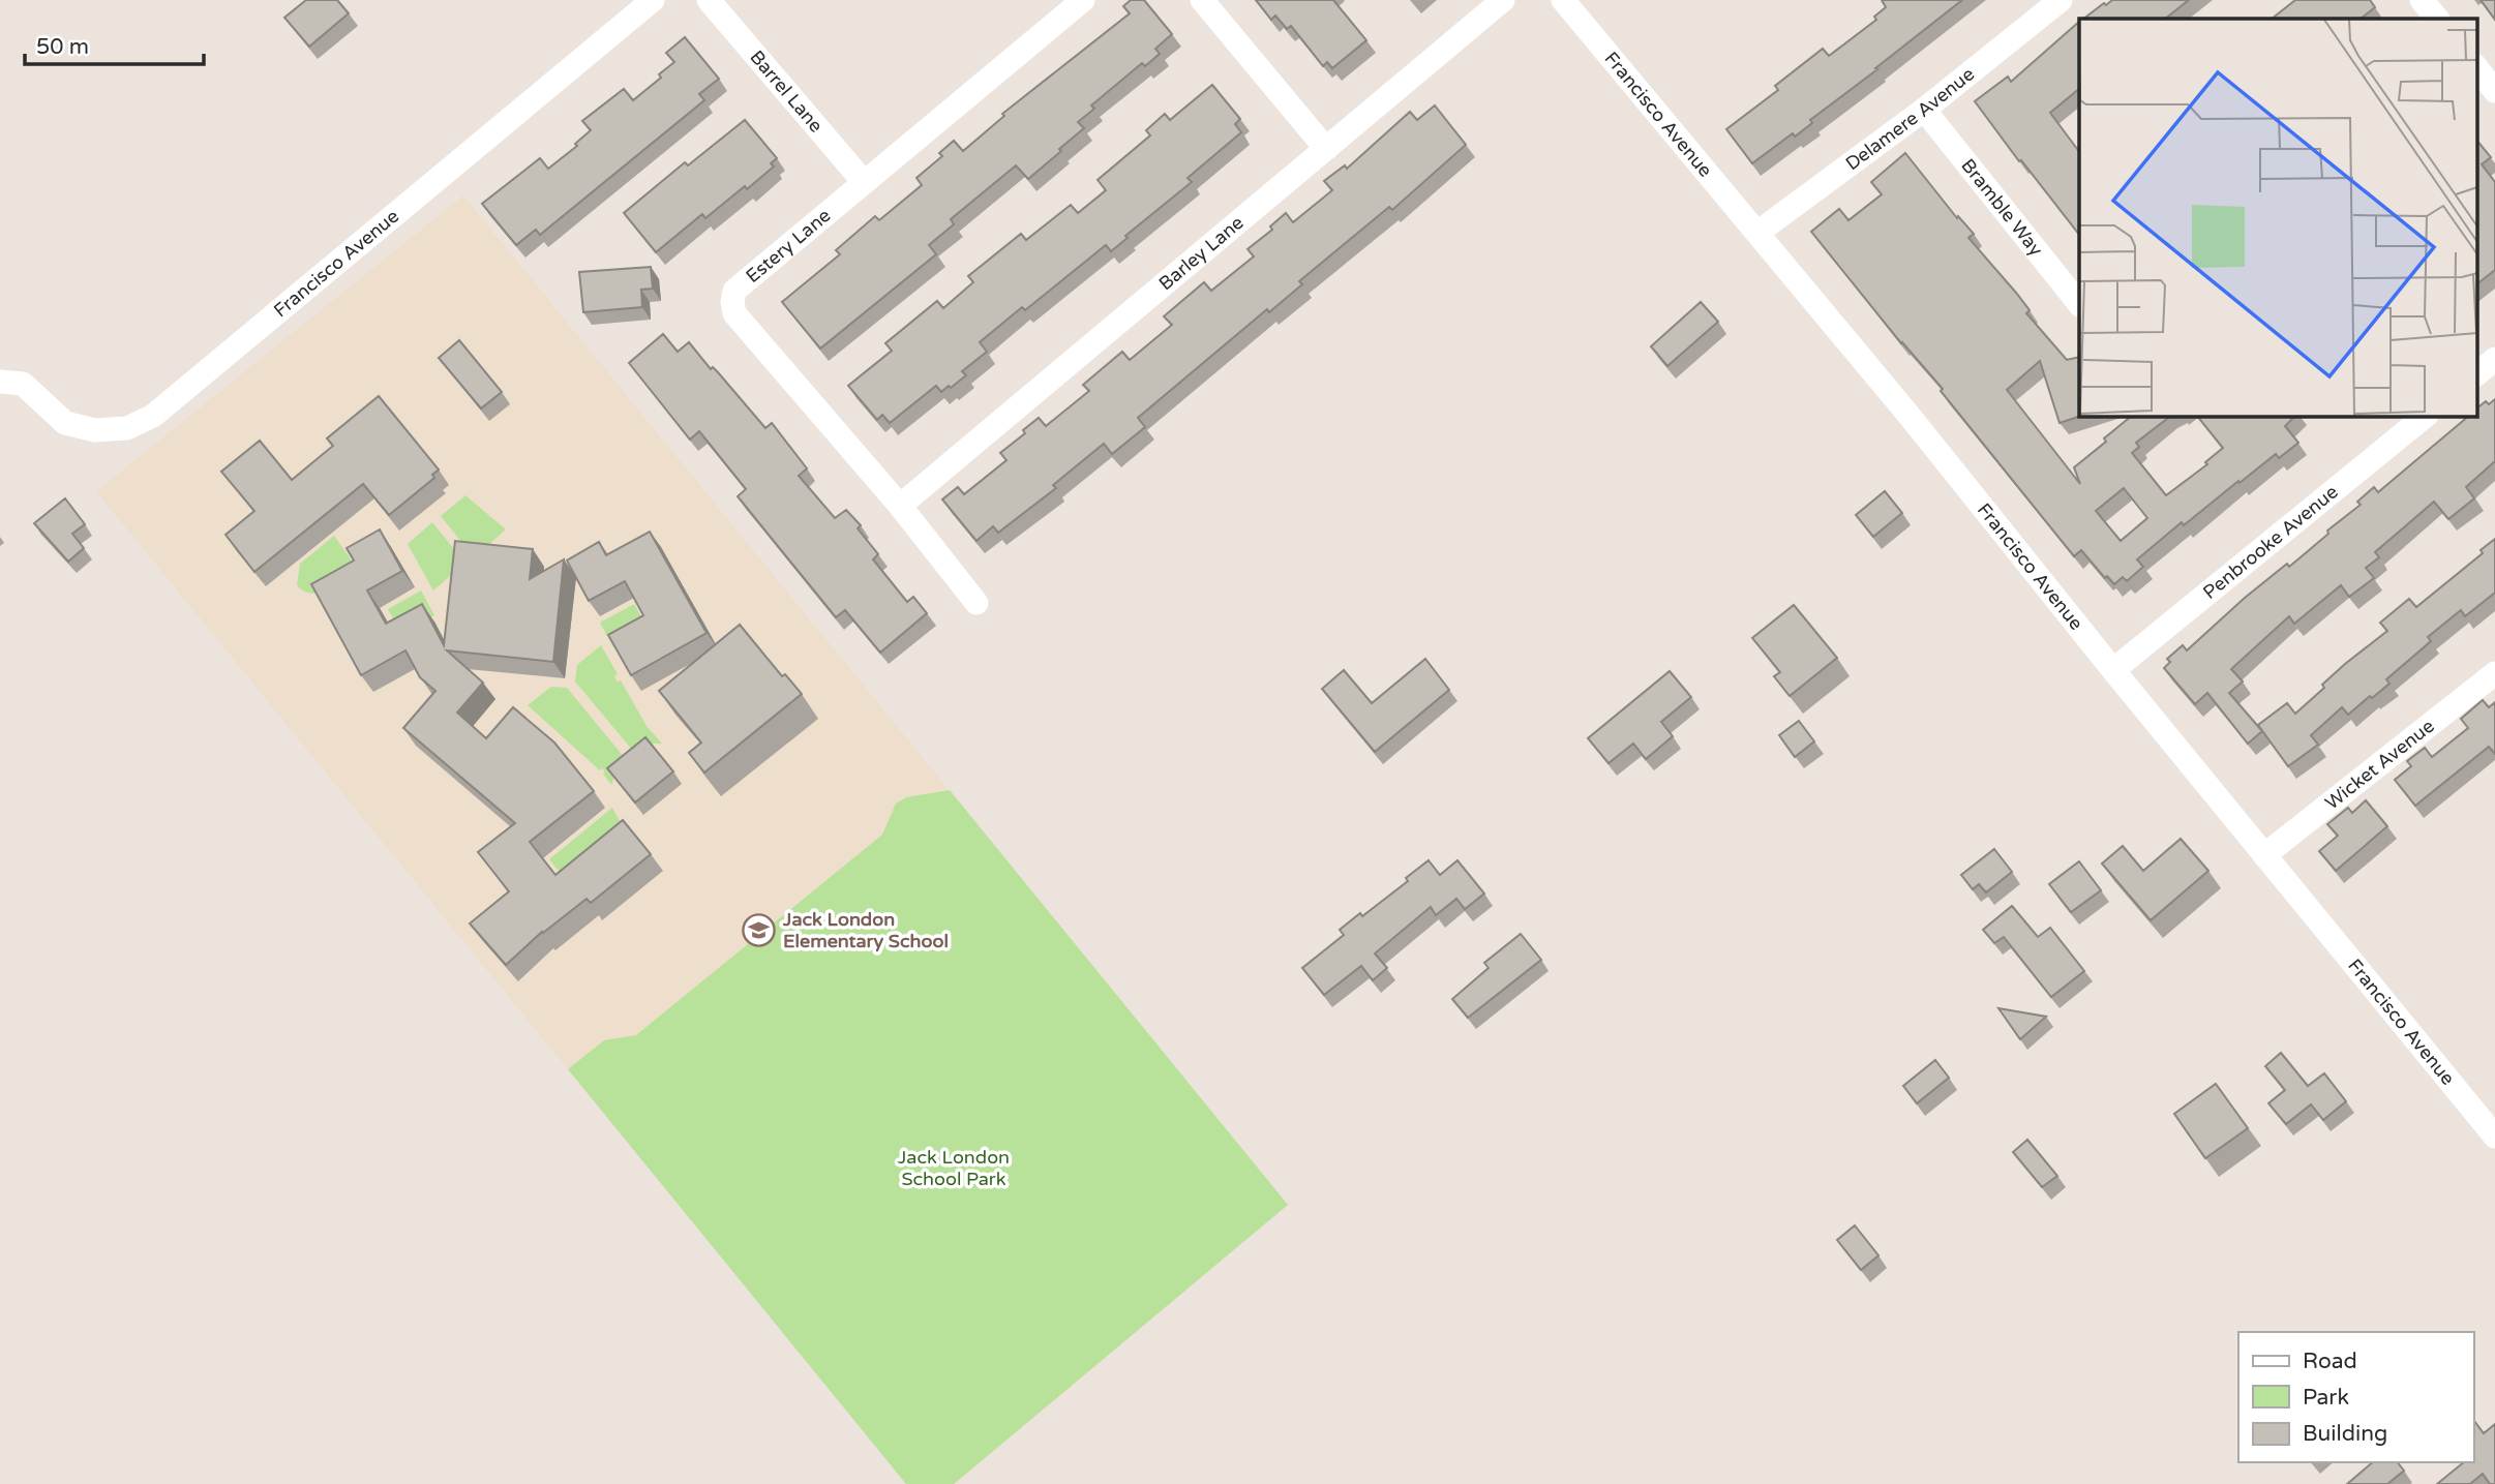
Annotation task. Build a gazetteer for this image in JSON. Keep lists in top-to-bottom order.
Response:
{
  "streets": {
    "street": [
      "Barrel Lane",
      "Francisco Avenue",
      "Delamere Avenue",
      "Bramble Way",
      "Estery Lane",
      "Barley Lane",
      "Penbrooke Avenue",
      "Wicket Avenue"
    ]
  },
  "crossings": [
    ["Barrel Lane", "Estery Lane"],
    ["Francisco Avenue", "Delamere Avenue"],
    ["Francisco Avenue", "Penbrooke Avenue"],
    ["Francisco Avenue", "Wicket Avenue"],
    ["Delamere Avenue", "Bramble Way"],
    ["Estery Lane", "Barley Lane"]
  ],
  "parks": ["Jack London School Park"],
  "places": {
    "school or university": ["Jack London Elementary School"]
  },
  "legend": ["Road", "Park", "Building"],
  "scale_bar": "50 m"
}
